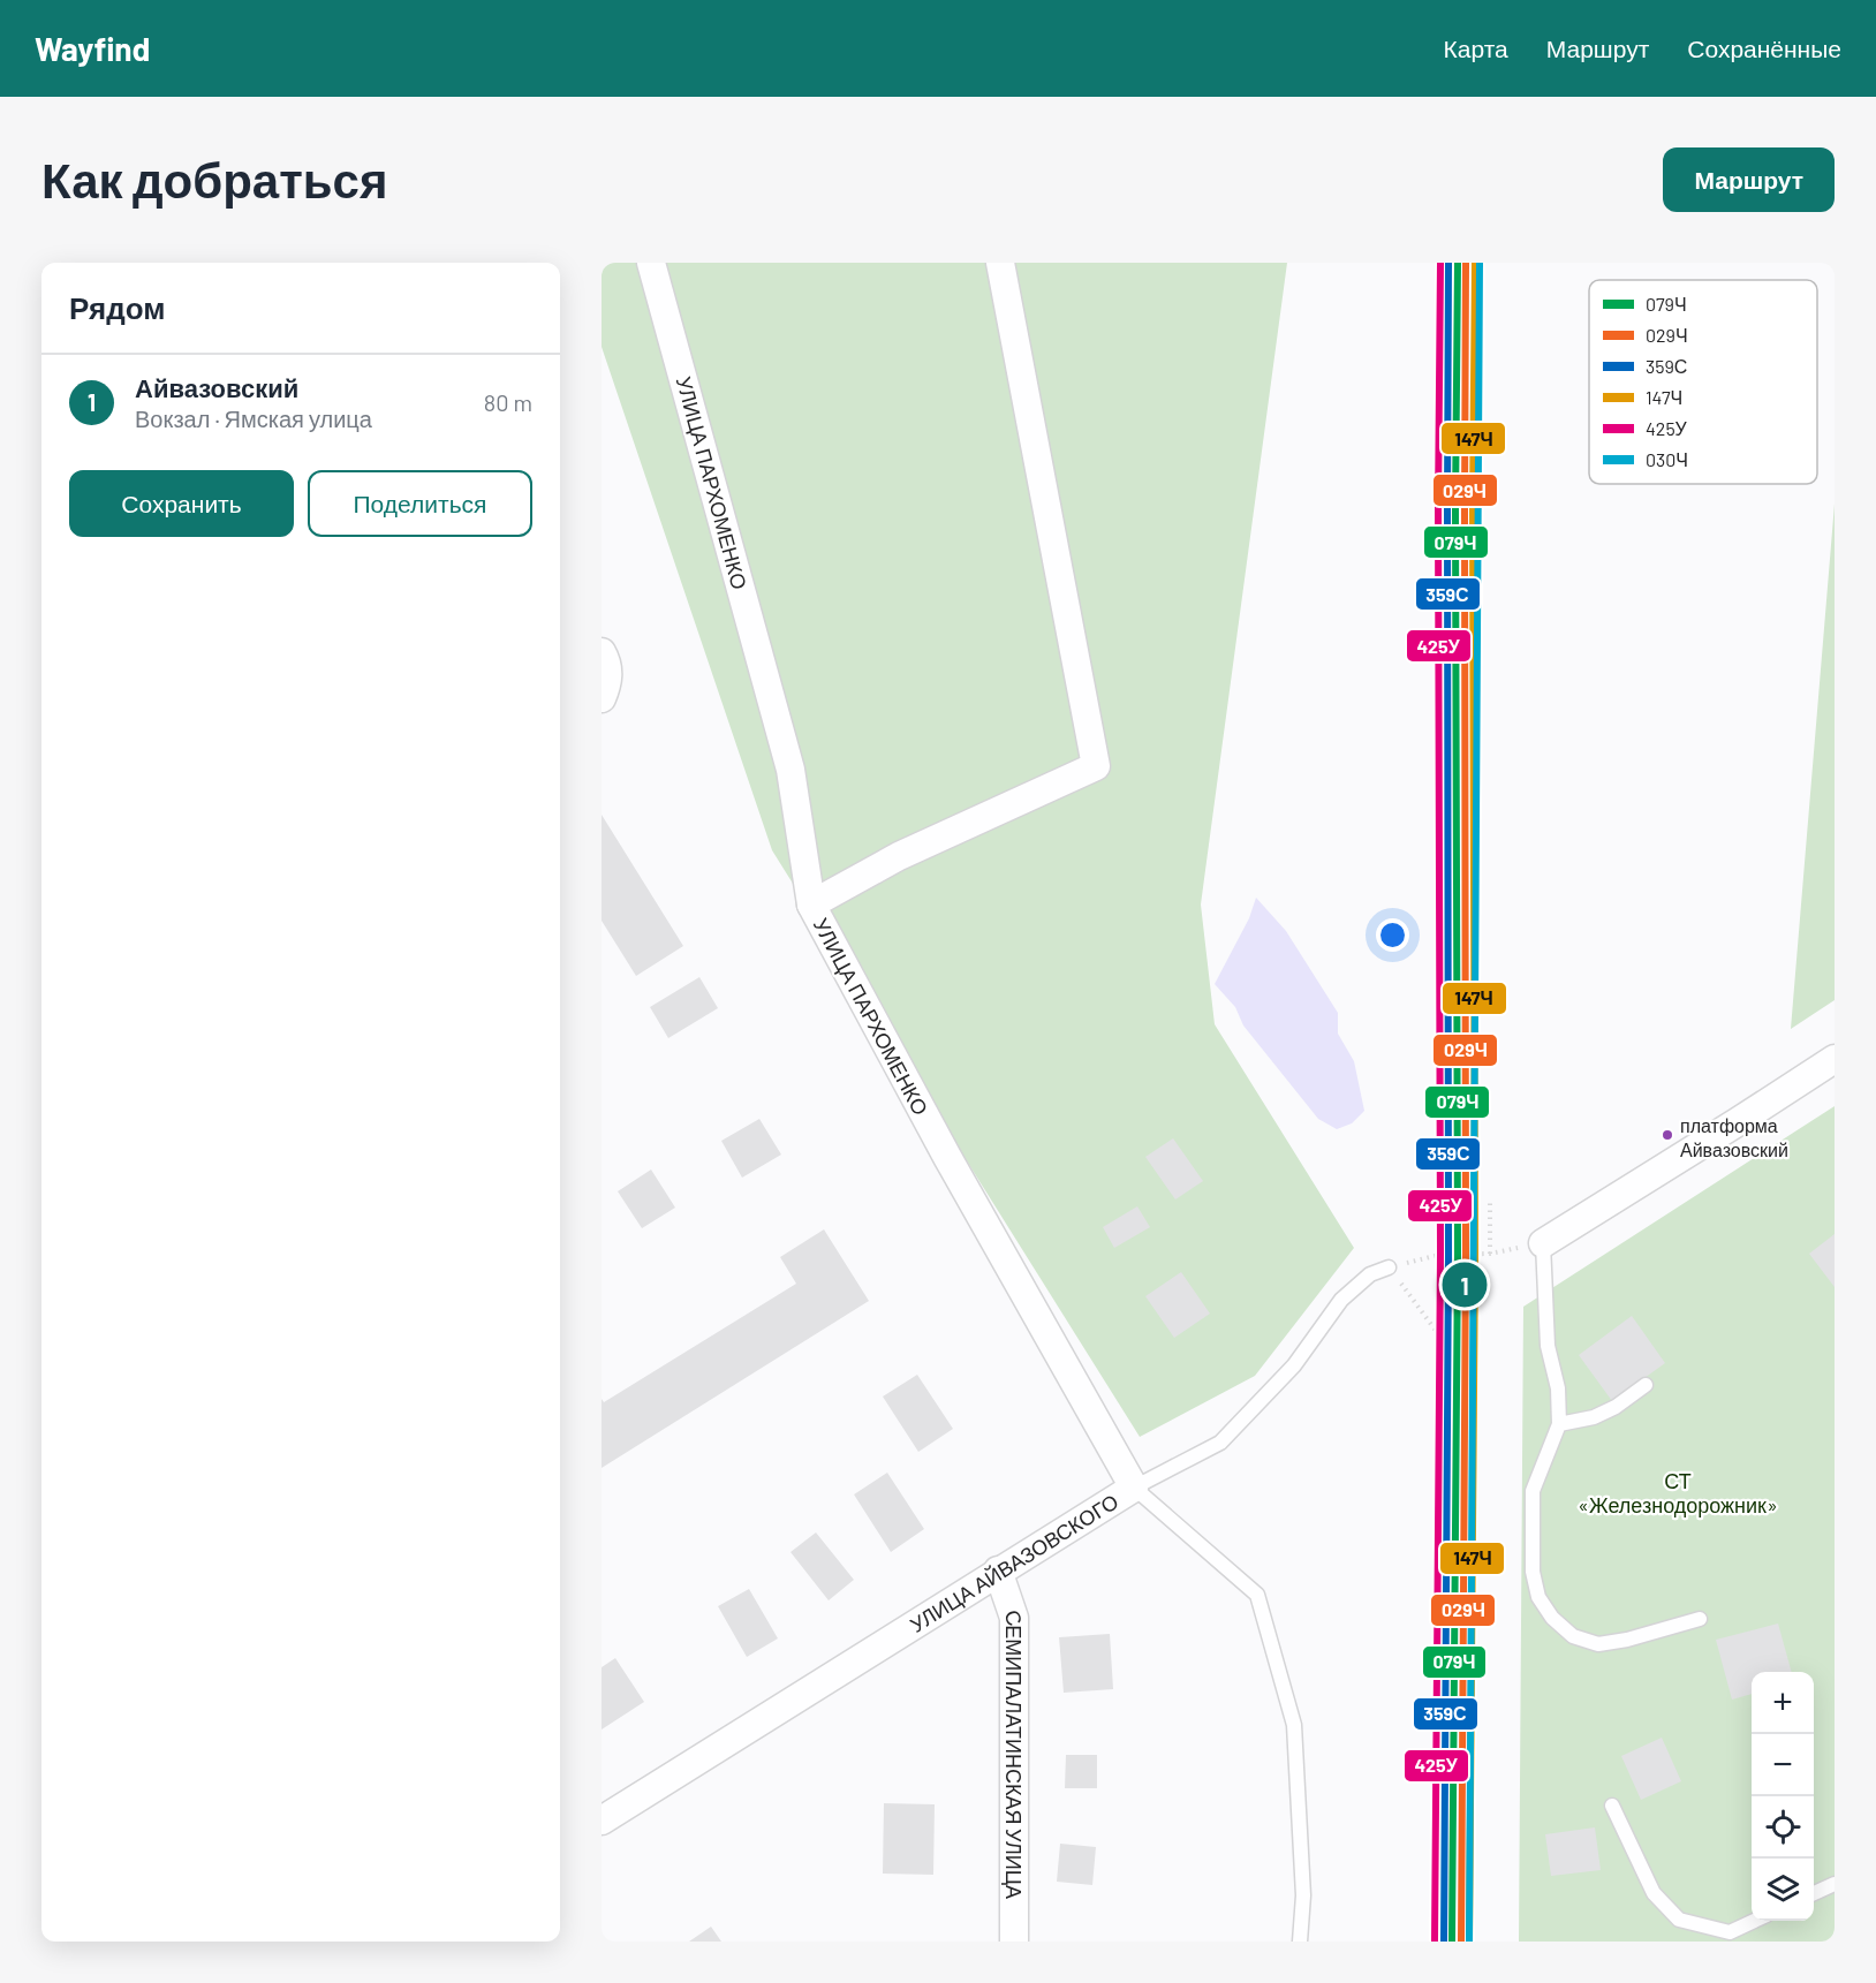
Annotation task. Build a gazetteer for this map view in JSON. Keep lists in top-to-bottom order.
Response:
{
  "streets": {
    "street": ["УЛИЦА ПАРХОМЕНКО", "УЛИЦА АЙВАЗОВСКОГО", "СЕМИПАЛАТИНСКАЯ УЛИЦА"]
  },
  "crossings": [
    ["УЛИЦА ПАРХОМЕНКО", "УЛИЦА АЙВАЗОВСКОГО"],
    ["УЛИЦА АЙВАЗОВСКОГО", "СЕМИПАЛАТИНСКАЯ УЛИЦА"]
  ],
  "parks": ["СТ «Железнодорожник»"],
  "places": ["платформа Айвазовский"],
  "lines": [
    "transit line 079Ч",
    "transit line 029Ч",
    "transit line 359С",
    "transit line 147Ч",
    "transit line 425У",
    "transit line 030Ч"
  ],
  "legend": [
    "079Ч",
    "029Ч",
    "359С",
    "147Ч",
    "425У",
    "030Ч"
  ],
  "page": {
    "header": "Wayfind",
    "nav": ["Карта", "Маршрут", "Сохранённые"],
    "buttons": [
      "Маршрут",
      ["Сохранить", "Поделиться"]
    ],
    "title": "Как добраться",
    "heading": "Рядом",
    "list": [
      {
        "mark": "1",
        "name": "Айвазовский",
        "note": "Вокзал · Ямская улица",
        "value": "80 m"
      }
    ],
    "pins": "1",
    "map_buttons": ["+", "−"]
  }
}
